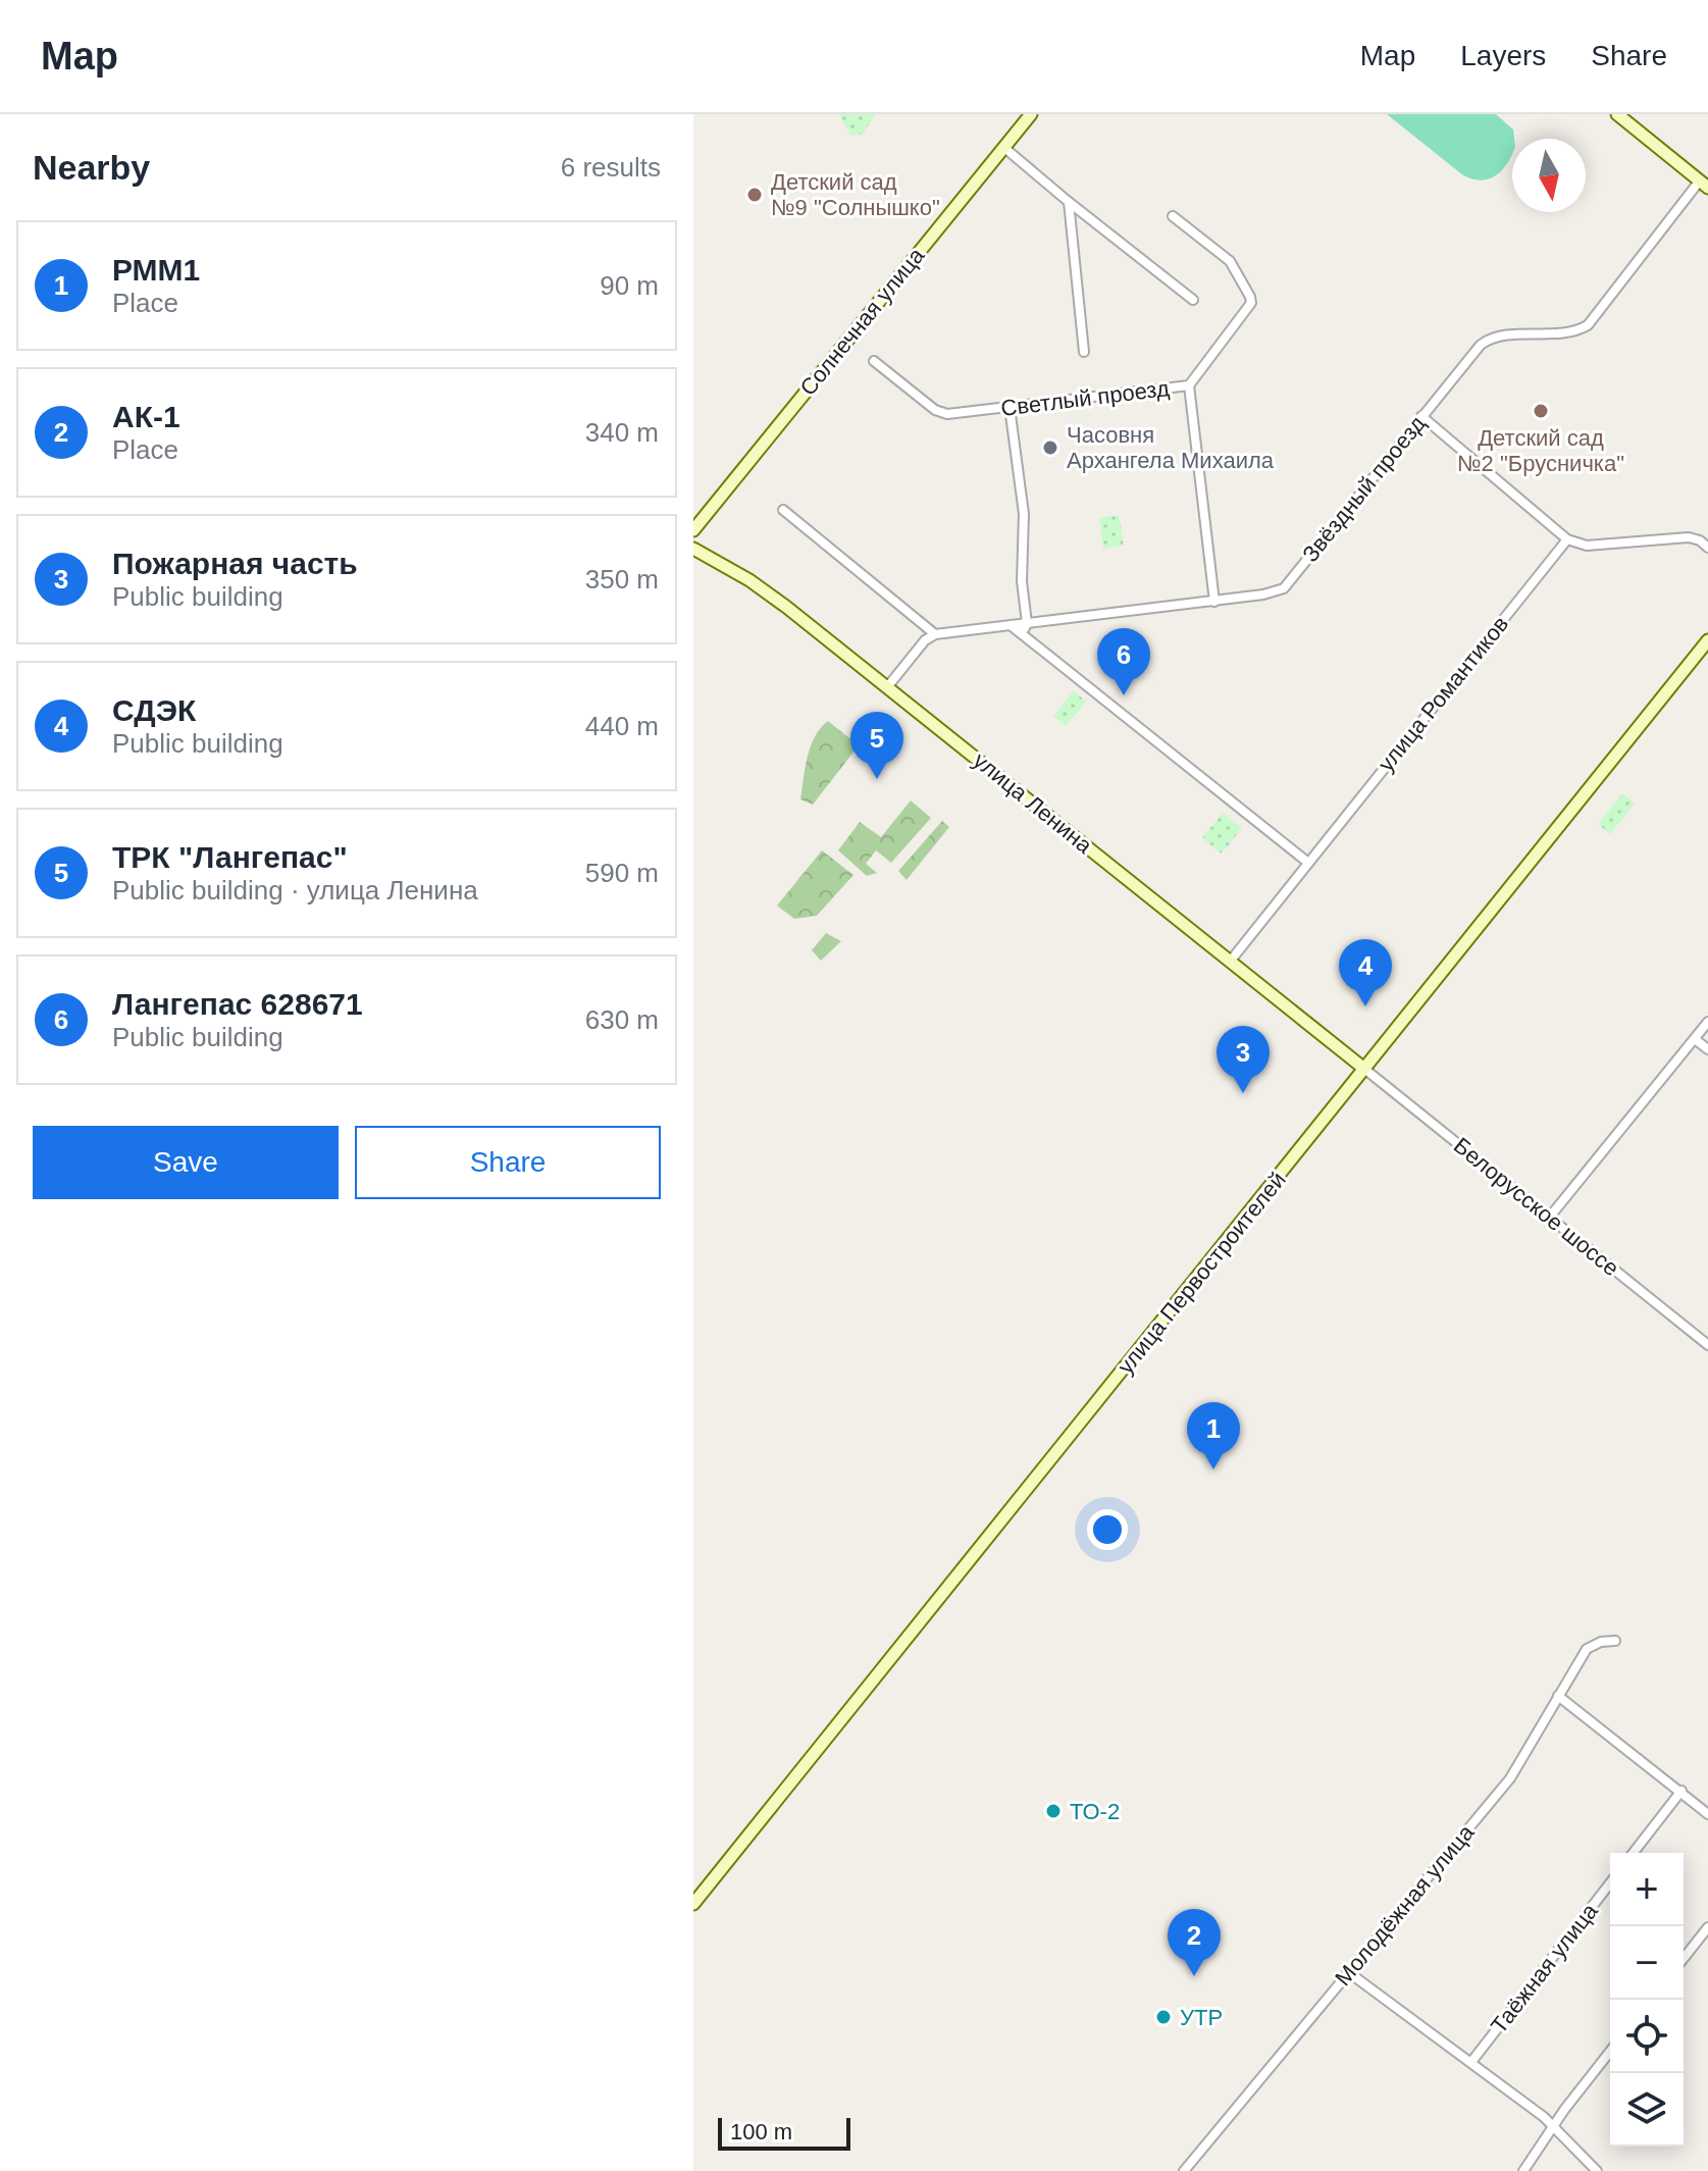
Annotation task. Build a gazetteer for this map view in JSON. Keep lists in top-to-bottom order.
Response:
{
  "streets": {
    "street": [
      "Солнечная улица",
      "Светлый проезд",
      "Звёздный проезд",
      "улица Романтиков",
      "улица Ленина",
      "Белорусское шоссе",
      "улица Первостроителей",
      "Молодёжная улица",
      "Таёжная улица"
    ]
  },
  "crossings": [
    ["улица Романтиков", "улица Ленина"],
    ["улица Ленина", "Белорусское шоссе"],
    ["улица Ленина", "улица Первостроителей"],
    ["Белорусское шоссе", "улица Первостроителей"]
  ],
  "places": [
    "Детский сад №9 \"Солнышко\"",
    "Детский сад №2 \"Брусничка\"",
    "Часовня Архангела Михаила",
    "ТО-2",
    "УТР"
  ],
  "scale_bar": "100 m",
  "north": "bottom",
  "page": {
    "header": "Map",
    "nav": ["Map", "Layers", "Share"],
    "heading": ["Nearby", "6 results"],
    "list": [
      {
        "mark": "1",
        "name": "РММ1",
        "note": "Place",
        "value": "90 m"
      },
      {
        "mark": "2",
        "name": "АК-1",
        "note": "Place",
        "value": "340 m"
      },
      {
        "mark": "3",
        "name": "Пожарная часть",
        "note": "Public building",
        "value": "350 m"
      },
      {
        "mark": "4",
        "name": "СДЭК",
        "note": "Public building",
        "value": "440 m"
      },
      {
        "mark": "5",
        "name": "ТРК \"Лангепас\"",
        "note": "Public building · улица Ленина",
        "value": "590 m"
      },
      {
        "mark": "6",
        "name": "Лангепас 628671",
        "note": "Public building",
        "value": "630 m"
      }
    ],
    "pins": [
      "6",
      "5",
      "4",
      "3",
      "1",
      "2"
    ],
    "buttons": ["Save", "Share"],
    "map_buttons": ["+", "−"],
    "scale": "100 m"
  }
}
